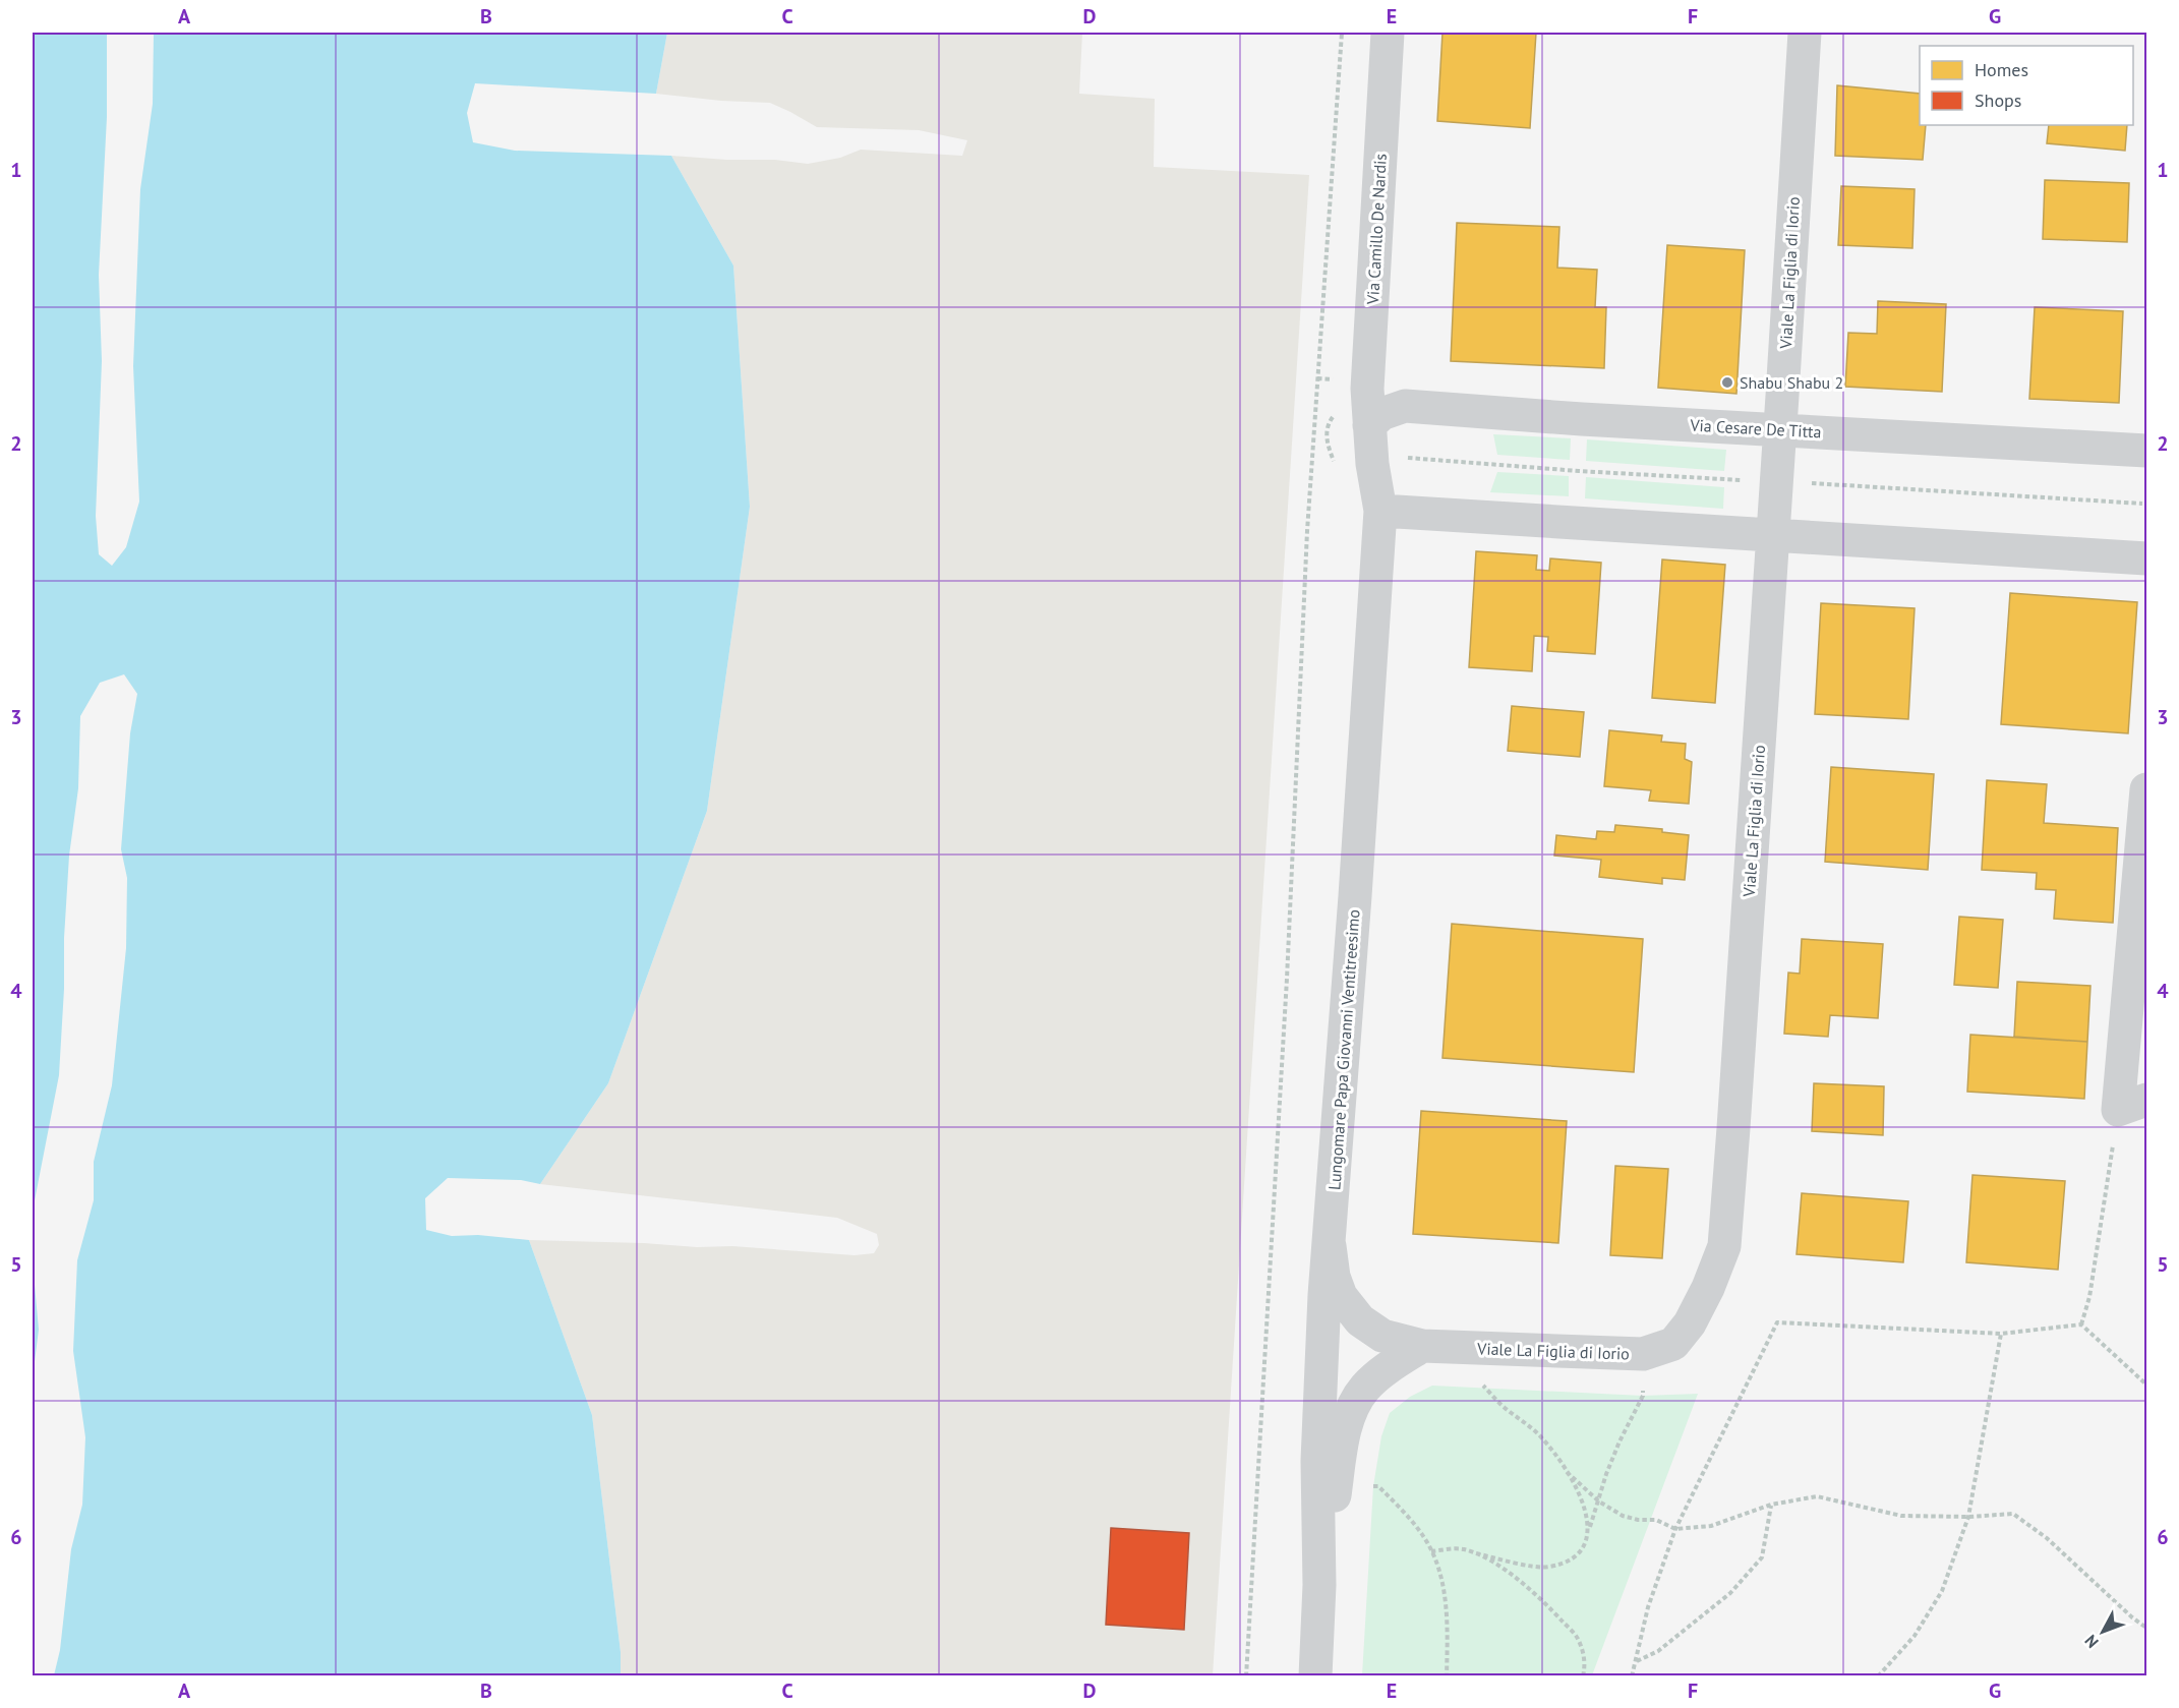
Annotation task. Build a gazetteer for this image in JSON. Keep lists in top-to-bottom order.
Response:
{
  "streets": {
    "street": [
      "Via Camillo De Nardis",
      "Viale La Figlia di Iorio",
      "Via Cesare De Titta",
      "Lungomare Papa Giovanni Ventitreesimo"
    ]
  },
  "crossings": [
    ["Via Camillo De Nardis", "Via Cesare De Titta"],
    ["Via Camillo De Nardis", "Lungomare Papa Giovanni Ventitreesimo"],
    ["Viale La Figlia di Iorio", "Via Cesare De Titta"],
    ["Viale La Figlia di Iorio", "Lungomare Papa Giovanni Ventitreesimo"],
    ["Via Cesare De Titta", "Lungomare Papa Giovanni Ventitreesimo"]
  ],
  "places": ["Shabu Shabu 2"],
  "legend": ["Homes", "Shops"],
  "north": "bottom left",
  "grid": {
    "columns": [
      "A",
      "B",
      "C",
      "D",
      "E",
      "F",
      "G"
    ],
    "rows": [
      "1",
      "2",
      "3",
      "4",
      "5",
      "6"
    ]
  }
}
